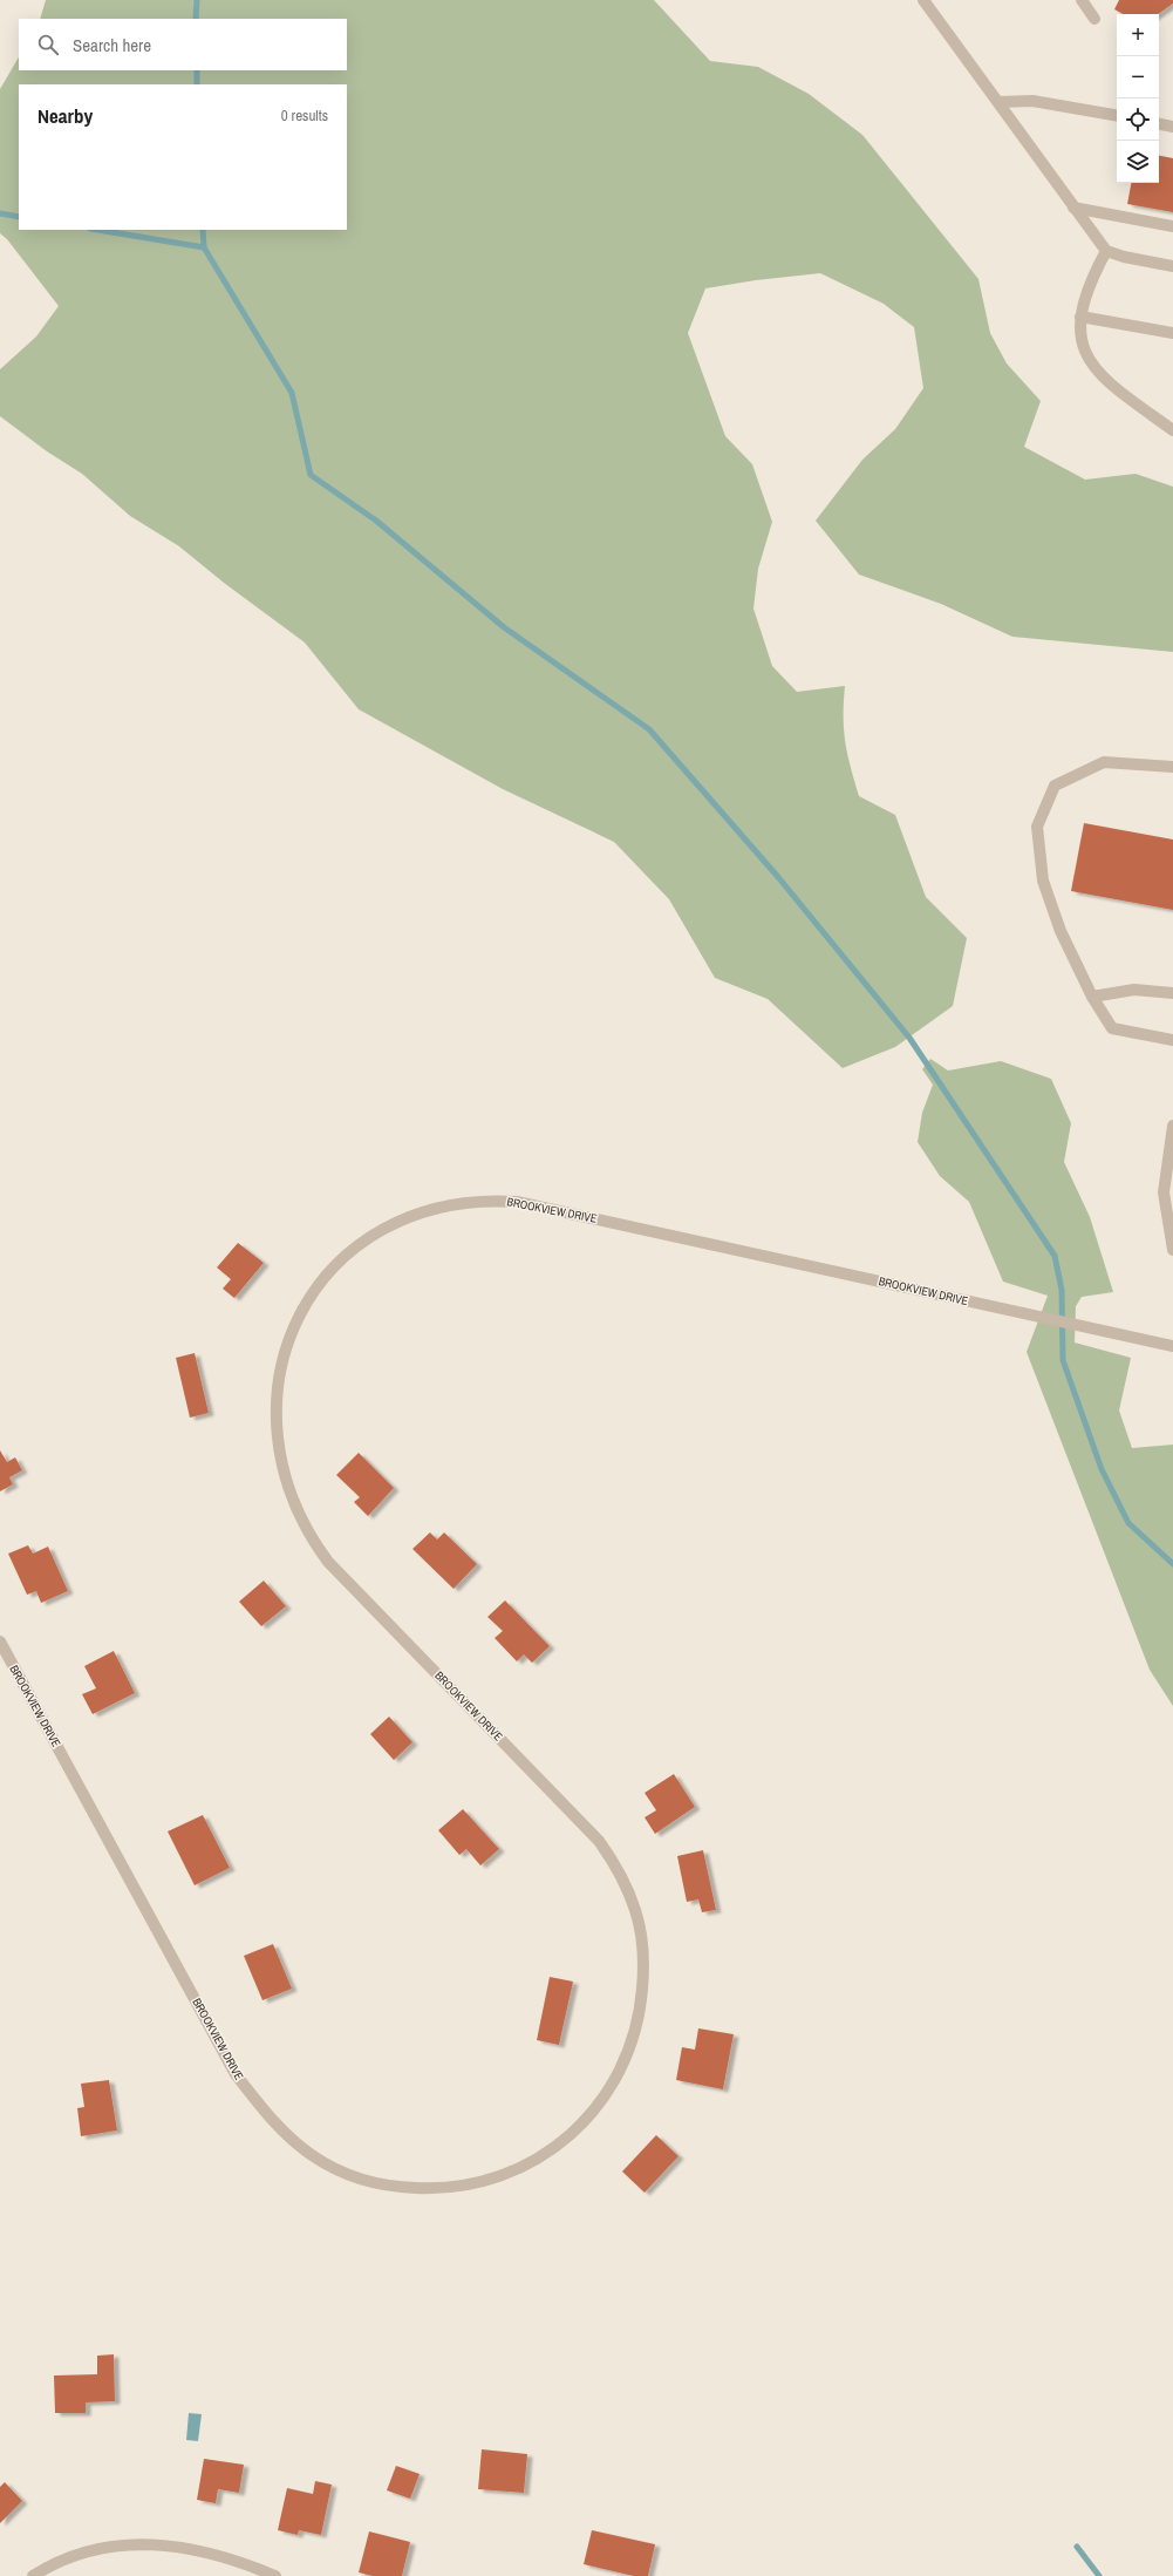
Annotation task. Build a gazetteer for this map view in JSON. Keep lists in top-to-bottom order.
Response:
{
  "streets": {
    "street": ["BROOKVIEW DRIVE"]
  },
  "page": {
    "map_buttons": ["+", "−"],
    "search": "Search here",
    "heading": ["Nearby", "0 results"]
  }
}
